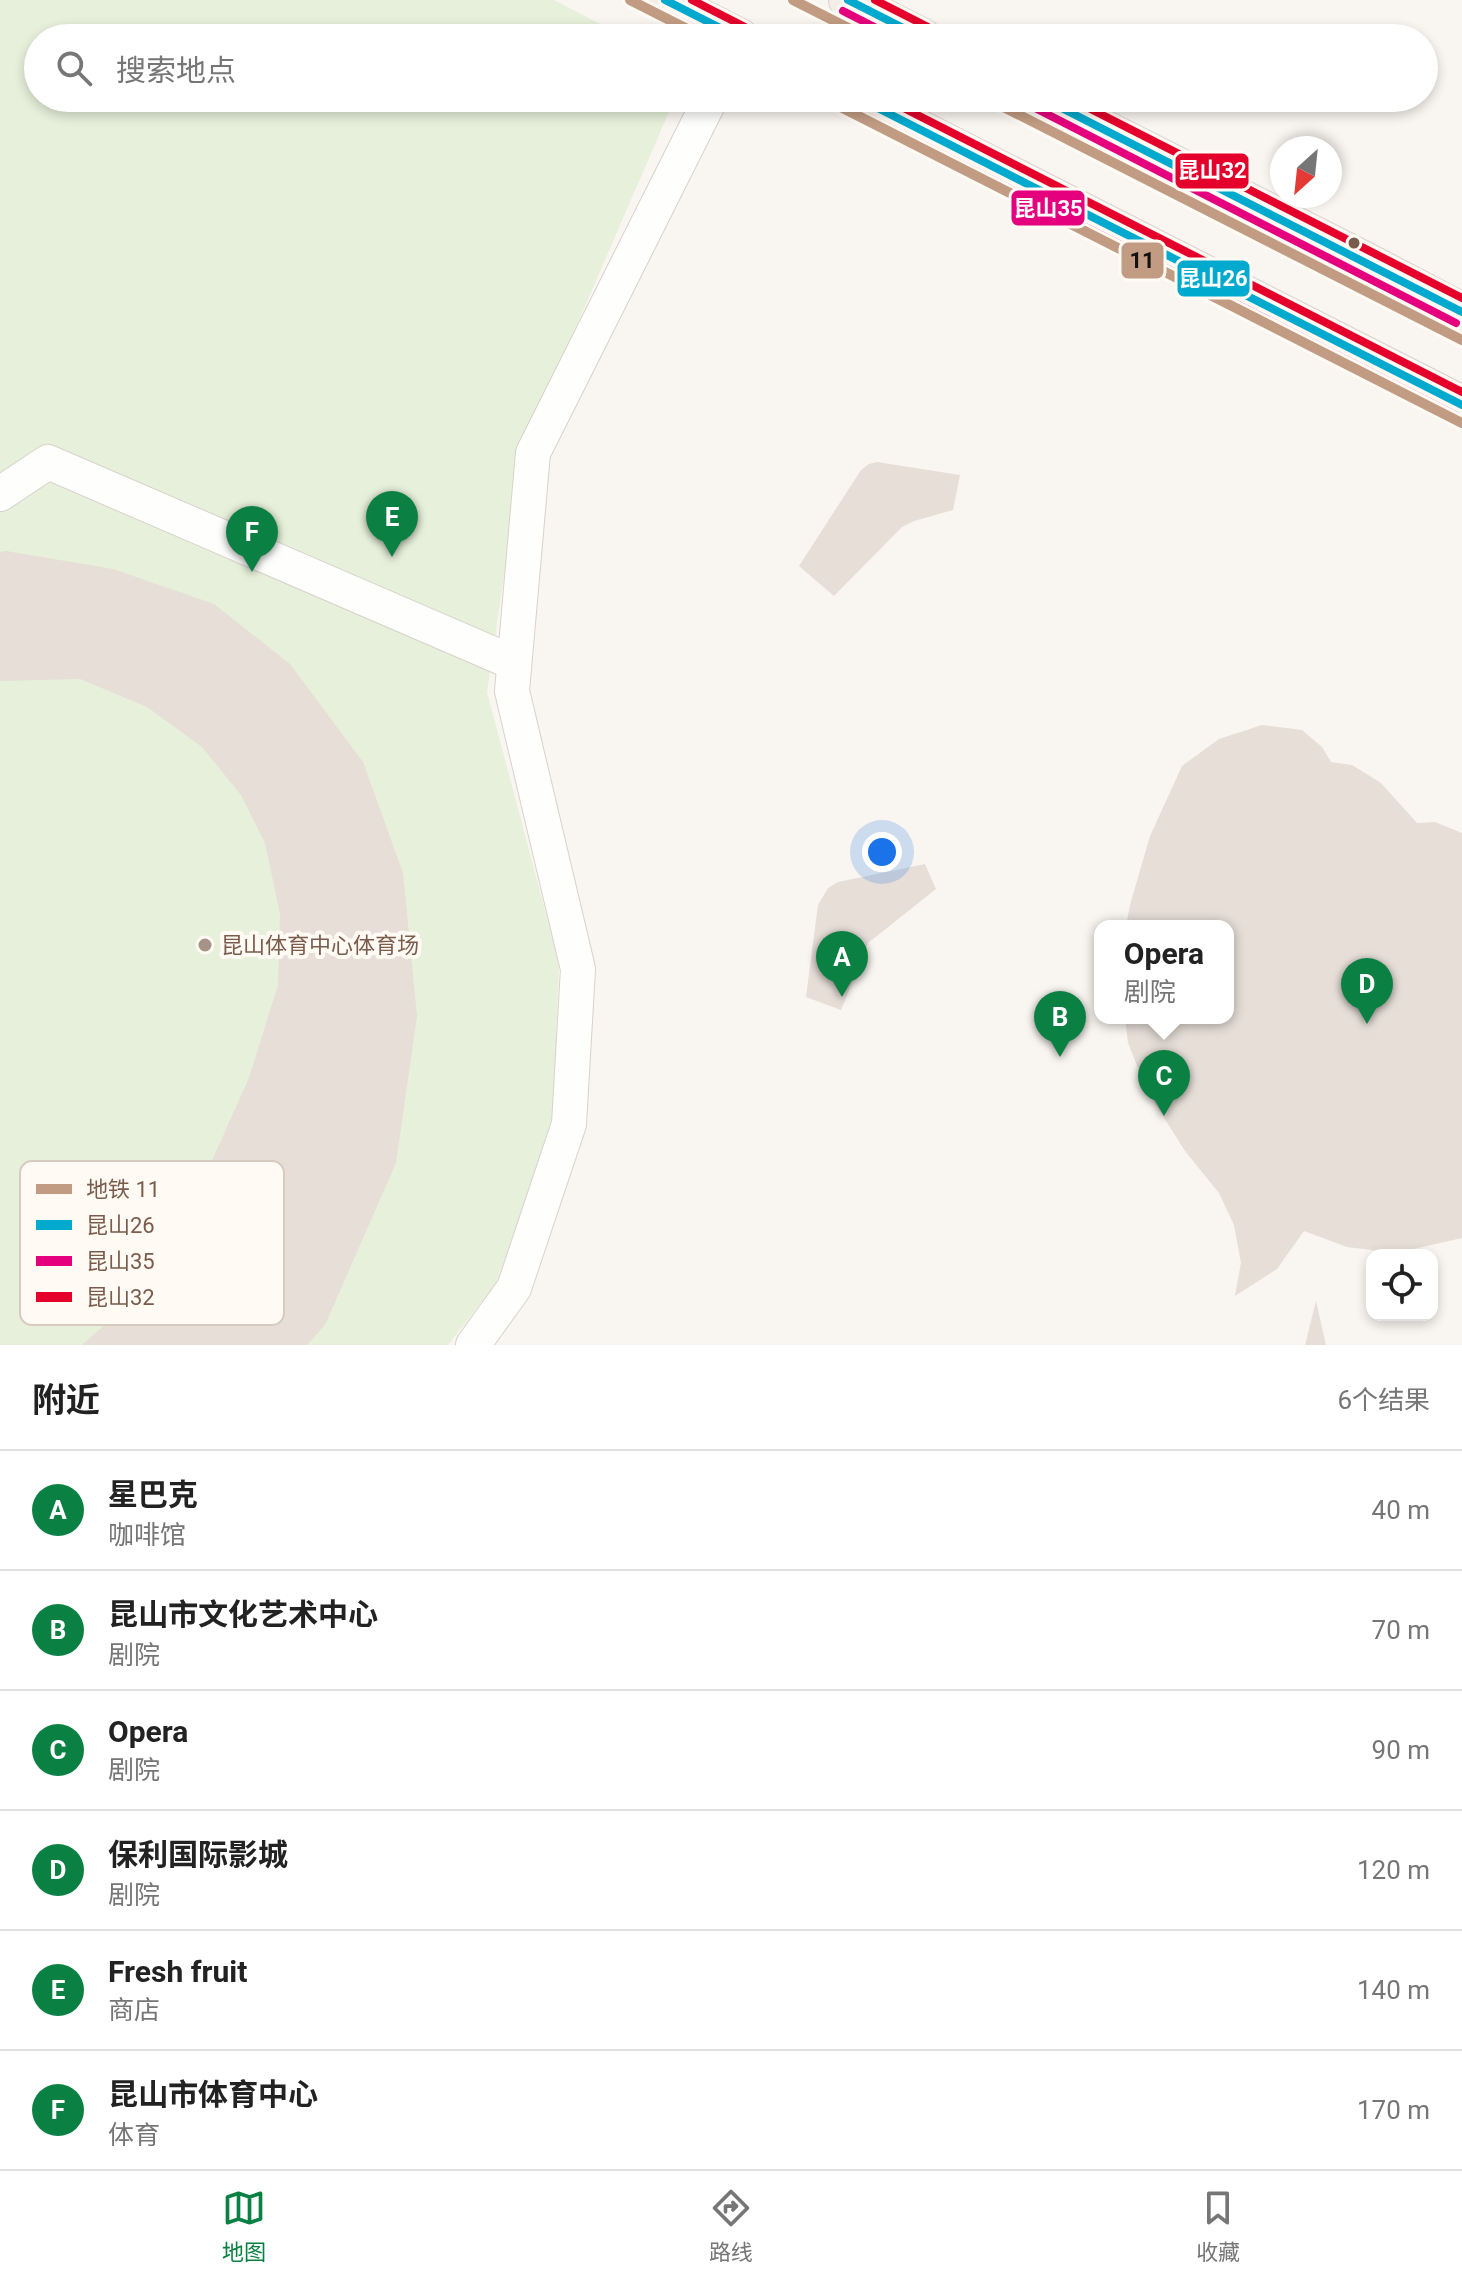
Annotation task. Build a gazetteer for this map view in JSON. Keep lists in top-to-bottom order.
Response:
{
  "places": ["昆山体育中心体育场"],
  "lines": [
    "metro line 11",
    "transit line 昆山26",
    "transit line 昆山32",
    "transit line 昆山35"
  ],
  "legend": [
    "地铁 11",
    "昆山26",
    "昆山35",
    "昆山32"
  ],
  "north": "bottom left",
  "page": {
    "search": "搜索地点",
    "pins": [
      "E",
      "F",
      "A",
      "D",
      "B",
      "C"
    ],
    "popup": ["Opera", "剧院"],
    "heading": ["附近", "6个结果"],
    "list": [
      {
        "mark": "A",
        "name": "星巴克",
        "note": "咖啡馆",
        "value": "40 m"
      },
      {
        "mark": "B",
        "name": "昆山市文化艺术中心",
        "note": "剧院",
        "value": "70 m"
      },
      {
        "mark": "C",
        "name": "Opera",
        "note": "剧院",
        "value": "90 m"
      },
      {
        "mark": "D",
        "name": "保利国际影城",
        "note": "剧院",
        "value": "120 m"
      },
      {
        "mark": "E",
        "name": "Fresh fruit",
        "note": "商店",
        "value": "140 m"
      },
      {
        "mark": "F",
        "name": "昆山市体育中心",
        "note": "体育",
        "value": "170 m"
      }
    ],
    "nav": ["地图", "路线", "收藏"]
  }
}
